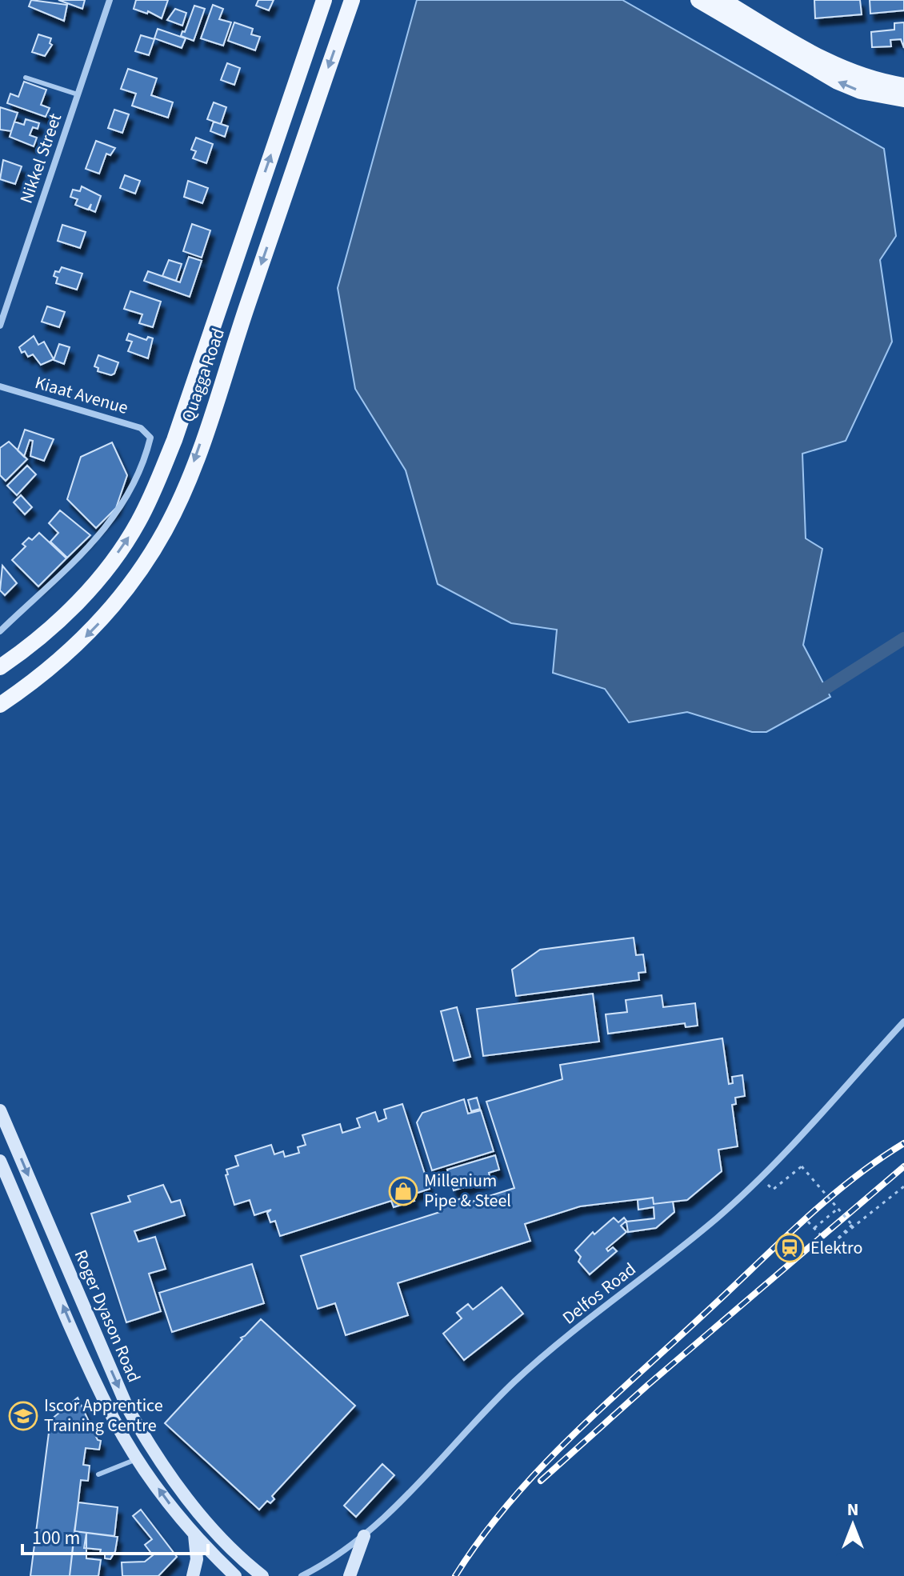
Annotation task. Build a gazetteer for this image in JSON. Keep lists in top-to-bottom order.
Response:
{
  "streets": {
    "main road": ["Quagga Road", "Roger Dyason Road"],
    "street": ["Nikkel Street", "Kiaat Avenue", "Delfos Road"]
  },
  "places": {
    "shop": ["Millenium Pipe & Steel"],
    "station": ["Elektro"],
    "school or university": ["Iscor Apprentice Training Centre"]
  },
  "scale_bar": "100 m",
  "north": "top"
}
